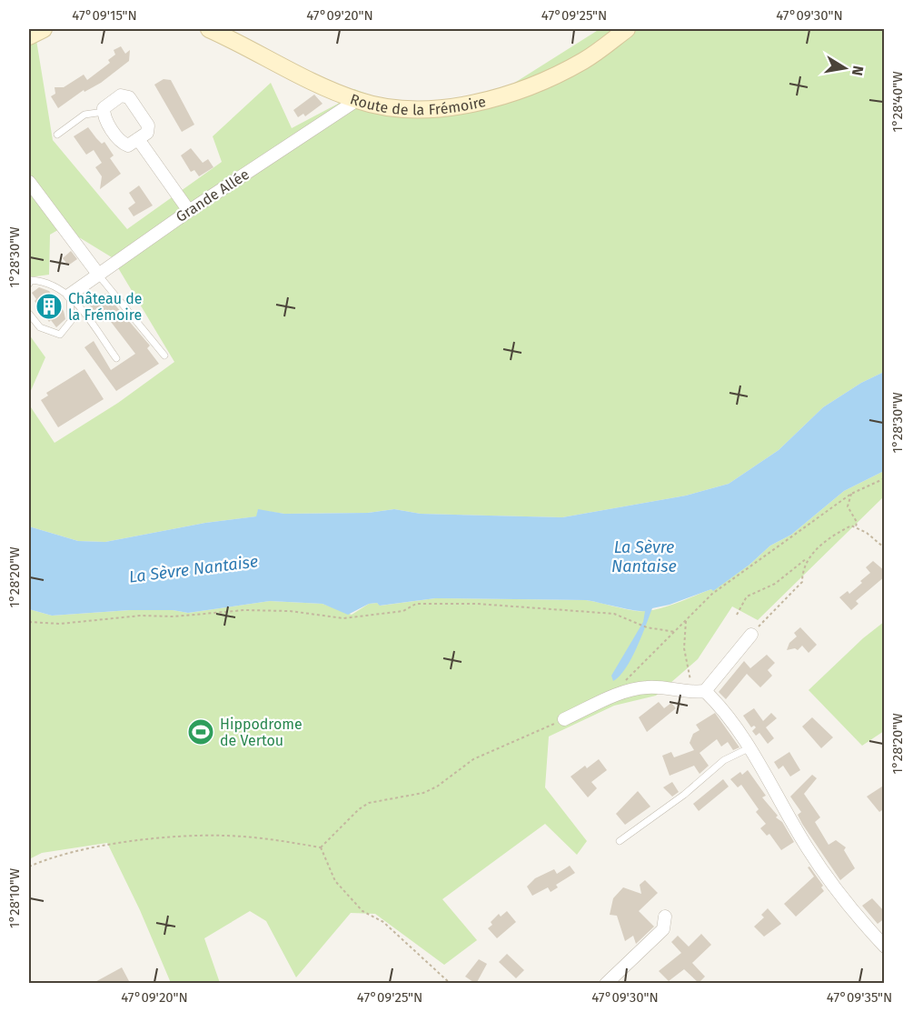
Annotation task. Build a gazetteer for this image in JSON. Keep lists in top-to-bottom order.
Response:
{
  "streets": {
    "street": ["Route de la Frémoire", "Grande Allée"]
  },
  "crossings": [
    ["Route de la Frémoire", "Grande Allée"]
  ],
  "water": ["La Sèvre Nantaise"],
  "places": {
    "building": ["Château de la Frémoire"],
    "sports": ["Hippodrome de Vertou"]
  },
  "north": "right",
  "coordinates": [
    "47°09'15\"N",
    "47°09'20\"N",
    "47°09'25\"N",
    "47°09'30\"N",
    "1°28'40\"W",
    "1°28'30\"W",
    "1°28'20\"W",
    "1°28'10\"W",
    "47°09'35\"N"
  ]
}
